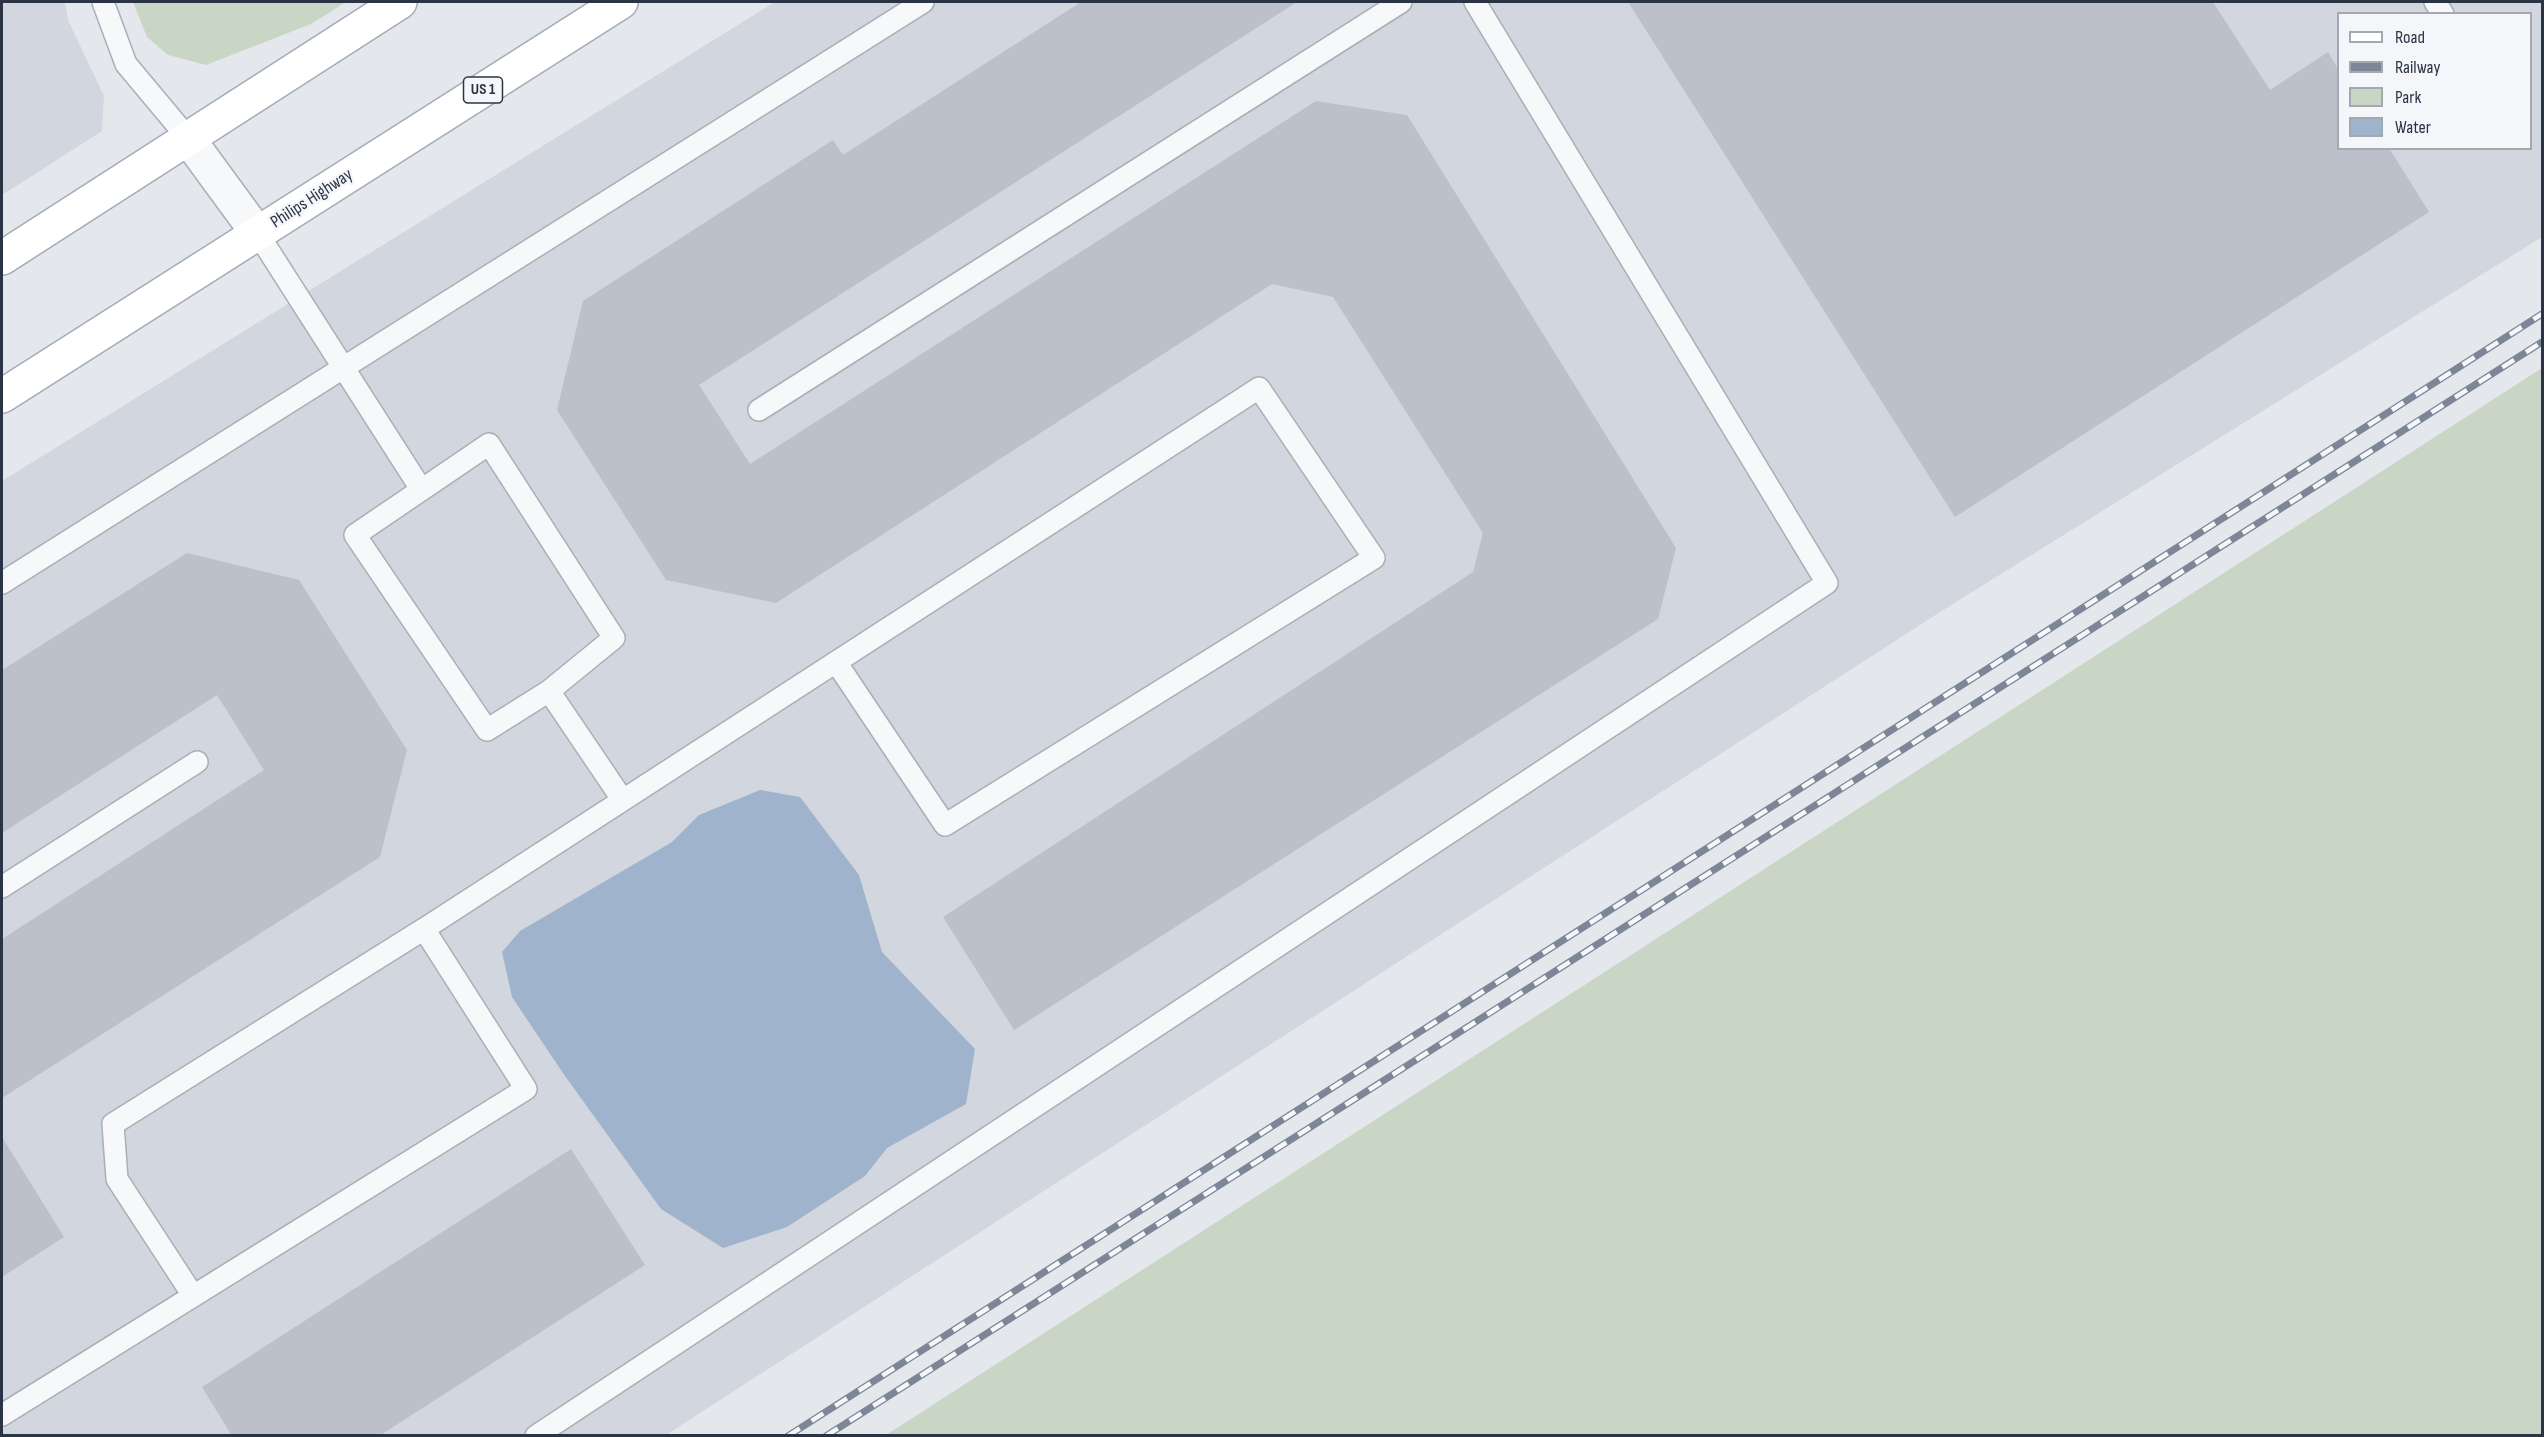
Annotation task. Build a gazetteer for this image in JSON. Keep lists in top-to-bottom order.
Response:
{
  "streets": {
    "main road": ["US 1", "Philips Highway"]
  },
  "legend": [
    "Road",
    "Railway",
    "Park",
    "Water"
  ]
}
